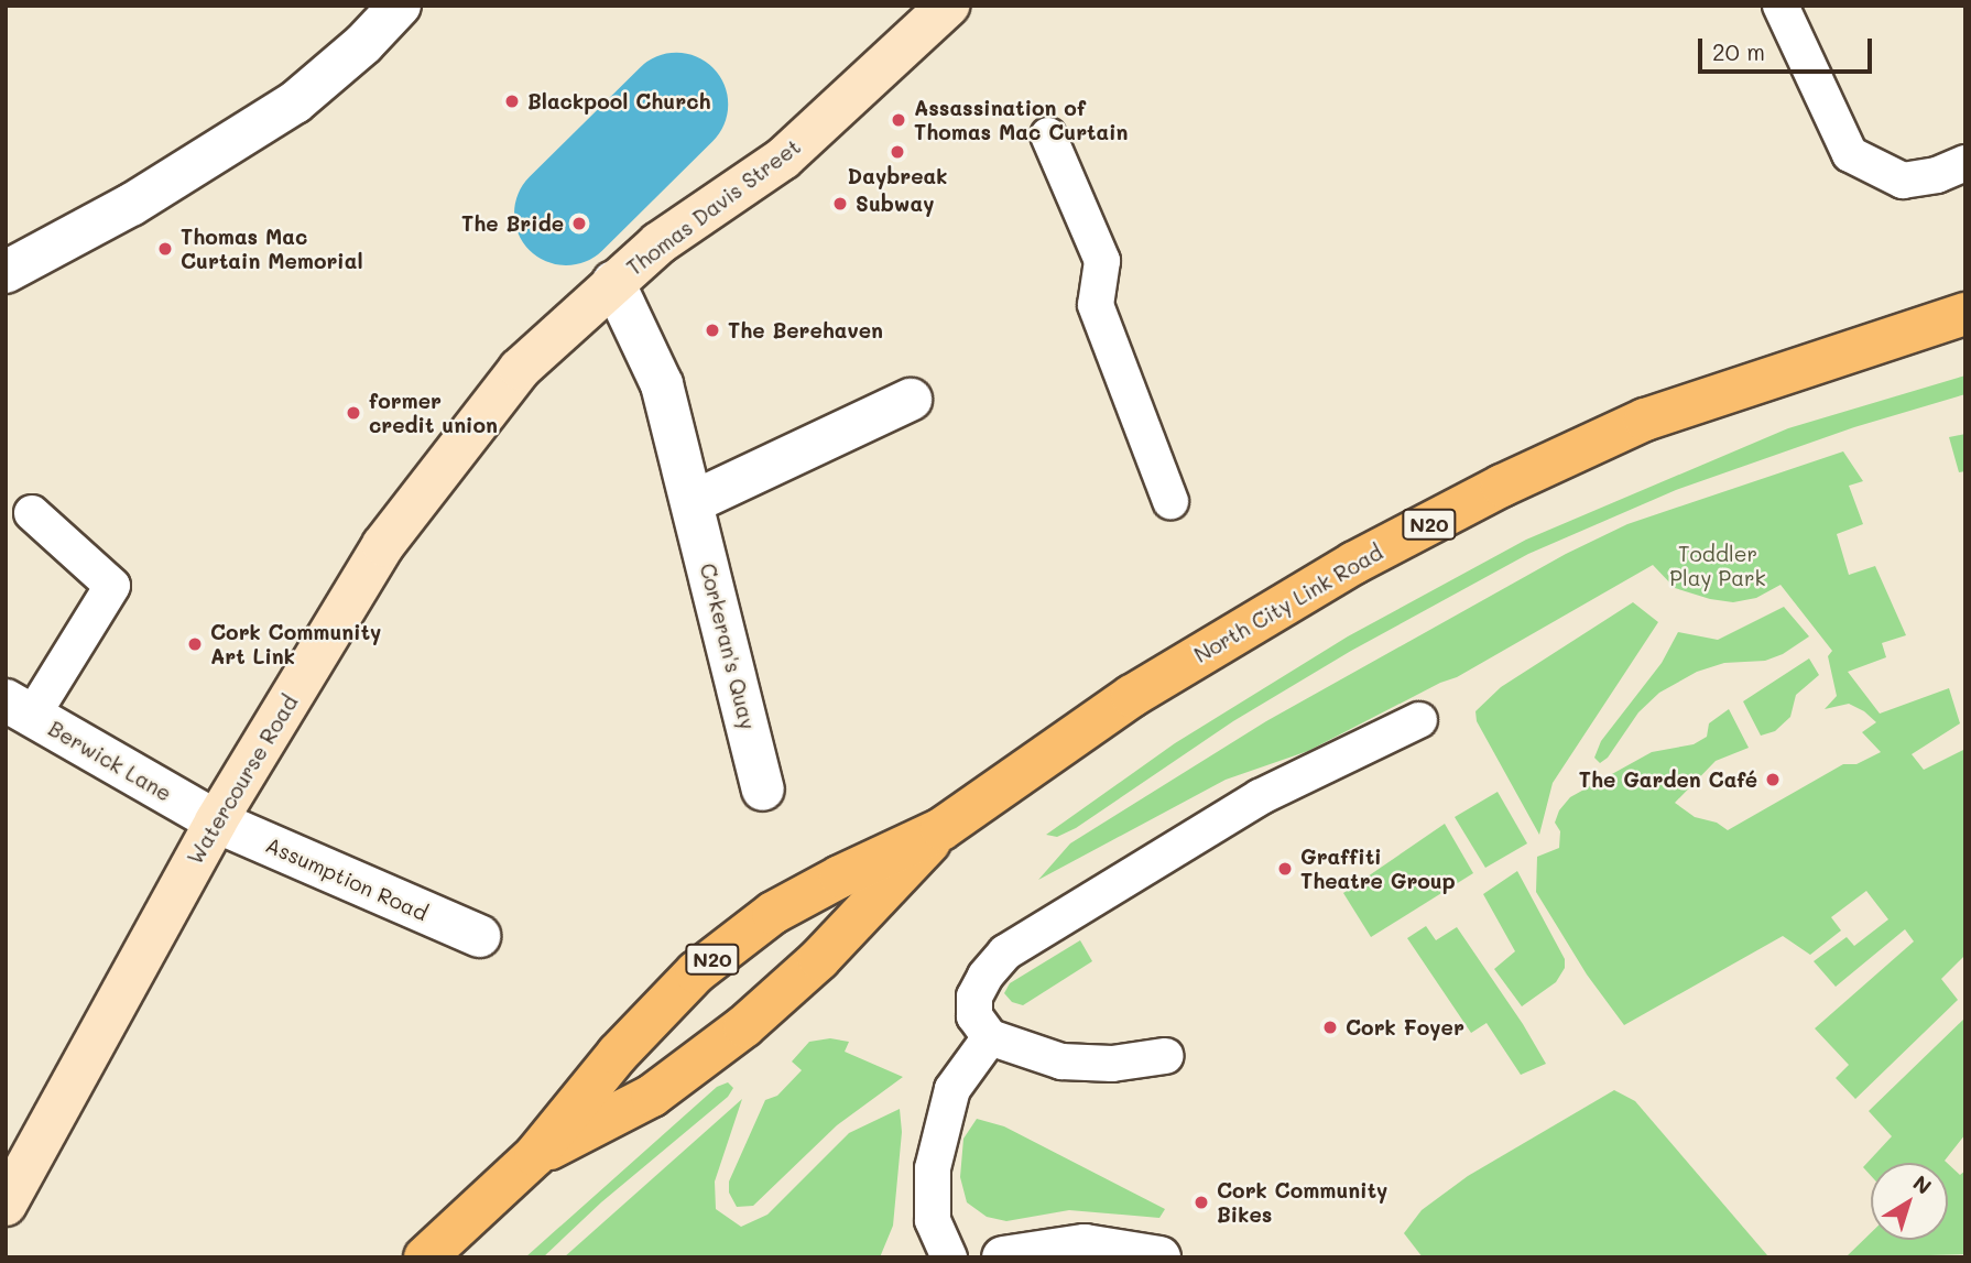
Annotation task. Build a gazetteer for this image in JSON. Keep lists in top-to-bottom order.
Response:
{
  "streets": {
    "highway": ["N20", "North City Link Road"],
    "street": [
      "Thomas Davis Street",
      "Corkeran's Quay",
      "Berwick Lane",
      "Watercourse Road",
      "Assumption Road"
    ]
  },
  "crossings": [
    ["Thomas Davis Street", "Corkeran's Quay"],
    ["Thomas Davis Street", "Watercourse Road"],
    ["Corkeran's Quay", "Watercourse Road"],
    ["Berwick Lane", "Watercourse Road"],
    ["Berwick Lane", "Assumption Road"],
    ["Watercourse Road", "Assumption Road"]
  ],
  "parks": ["Toddler Play Park"],
  "places": [
    "Blackpool Church",
    "Assassination of Thomas Mac Curtain",
    "Daybreak",
    "Subway",
    "The Bride",
    "Thomas Mac Curtain Memorial",
    "The Berehaven",
    "former credit union",
    "Cork Community Art Link",
    "The Garden Café",
    "Graffiti Theatre Group",
    "Cork Foyer",
    "Cork Community Bikes"
  ],
  "scale_bar": "20 m",
  "north": "top right"
}
